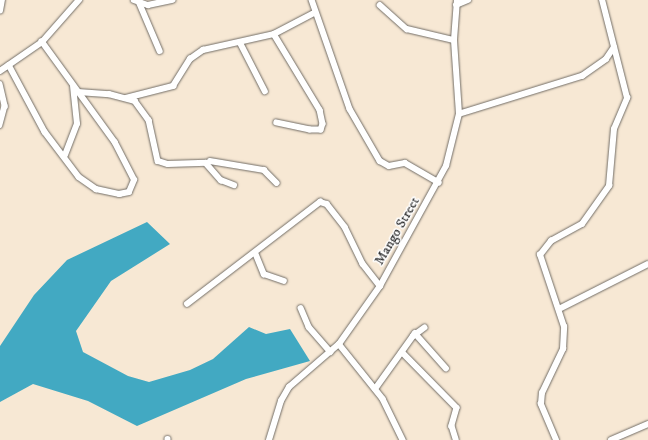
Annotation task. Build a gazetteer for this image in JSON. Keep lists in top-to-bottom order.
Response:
{
  "streets": {
    "street": ["Mango Street"]
  }
}
